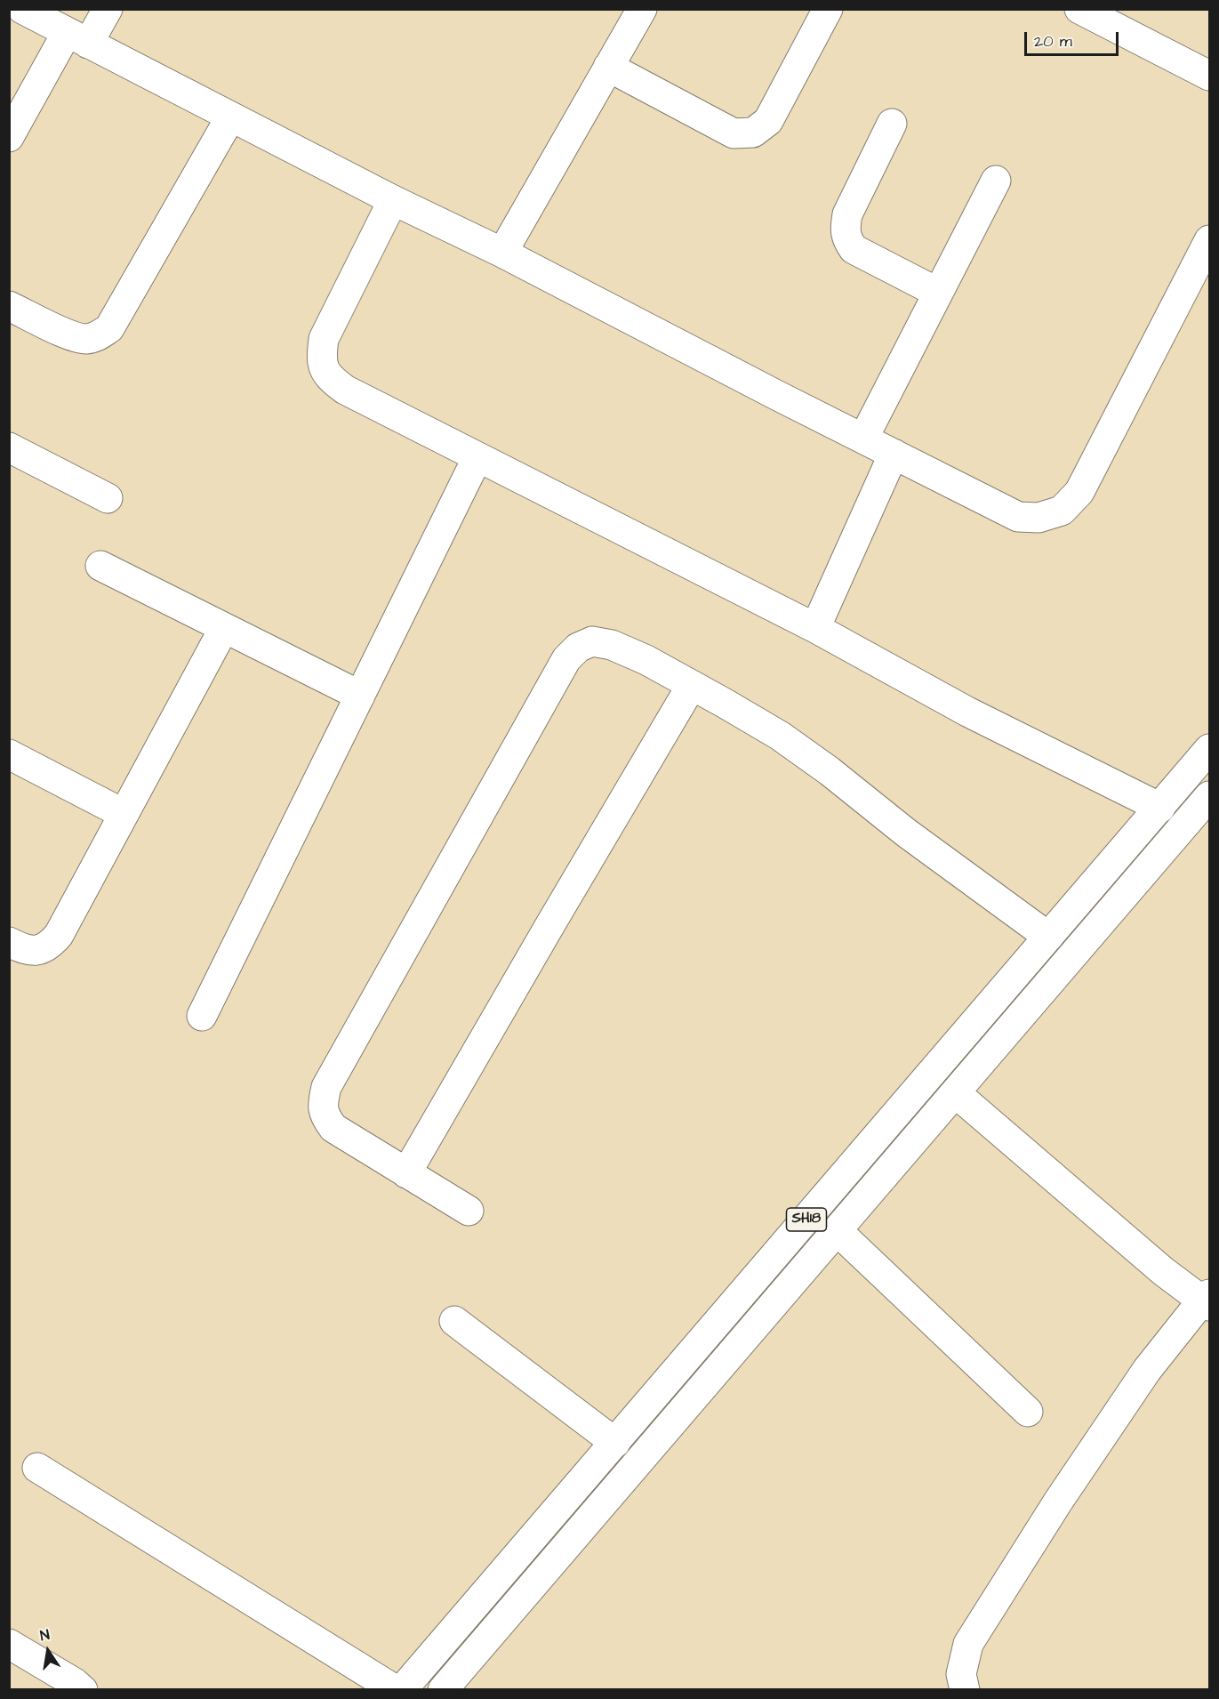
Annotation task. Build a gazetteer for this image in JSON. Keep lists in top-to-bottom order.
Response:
{
  "streets": {
    "street": ["SH18"]
  },
  "scale_bar": "20 m",
  "north": "top"
}
